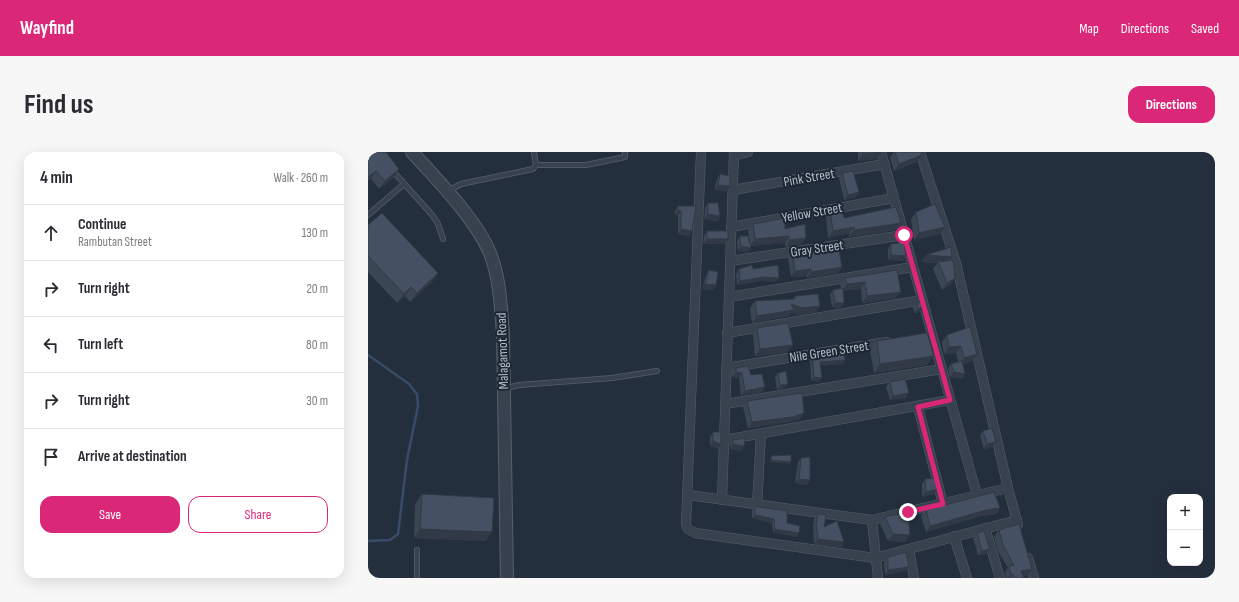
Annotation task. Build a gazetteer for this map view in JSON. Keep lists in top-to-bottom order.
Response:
{
  "streets": {
    "street": [
      "Pink Street",
      "Yellow Street",
      "Gray Street",
      "Malagamot Road",
      "Nile Green Street"
    ]
  },
  "page": {
    "header": "Wayfind",
    "nav": ["Map", "Directions", "Saved"],
    "buttons": [
      "Directions",
      ["Save", "Share"]
    ],
    "title": "Find us",
    "heading": ["4 min", "Walk · 260 m"],
    "list": [
      ["Continue", "Rambutan Street", "130 m"],
      ["Turn right", "20 m"],
      ["Turn left", "80 m"],
      ["Turn right", "30 m"],
      "Arrive at destination"
    ],
    "map_buttons": ["+", "−"]
  }
}
